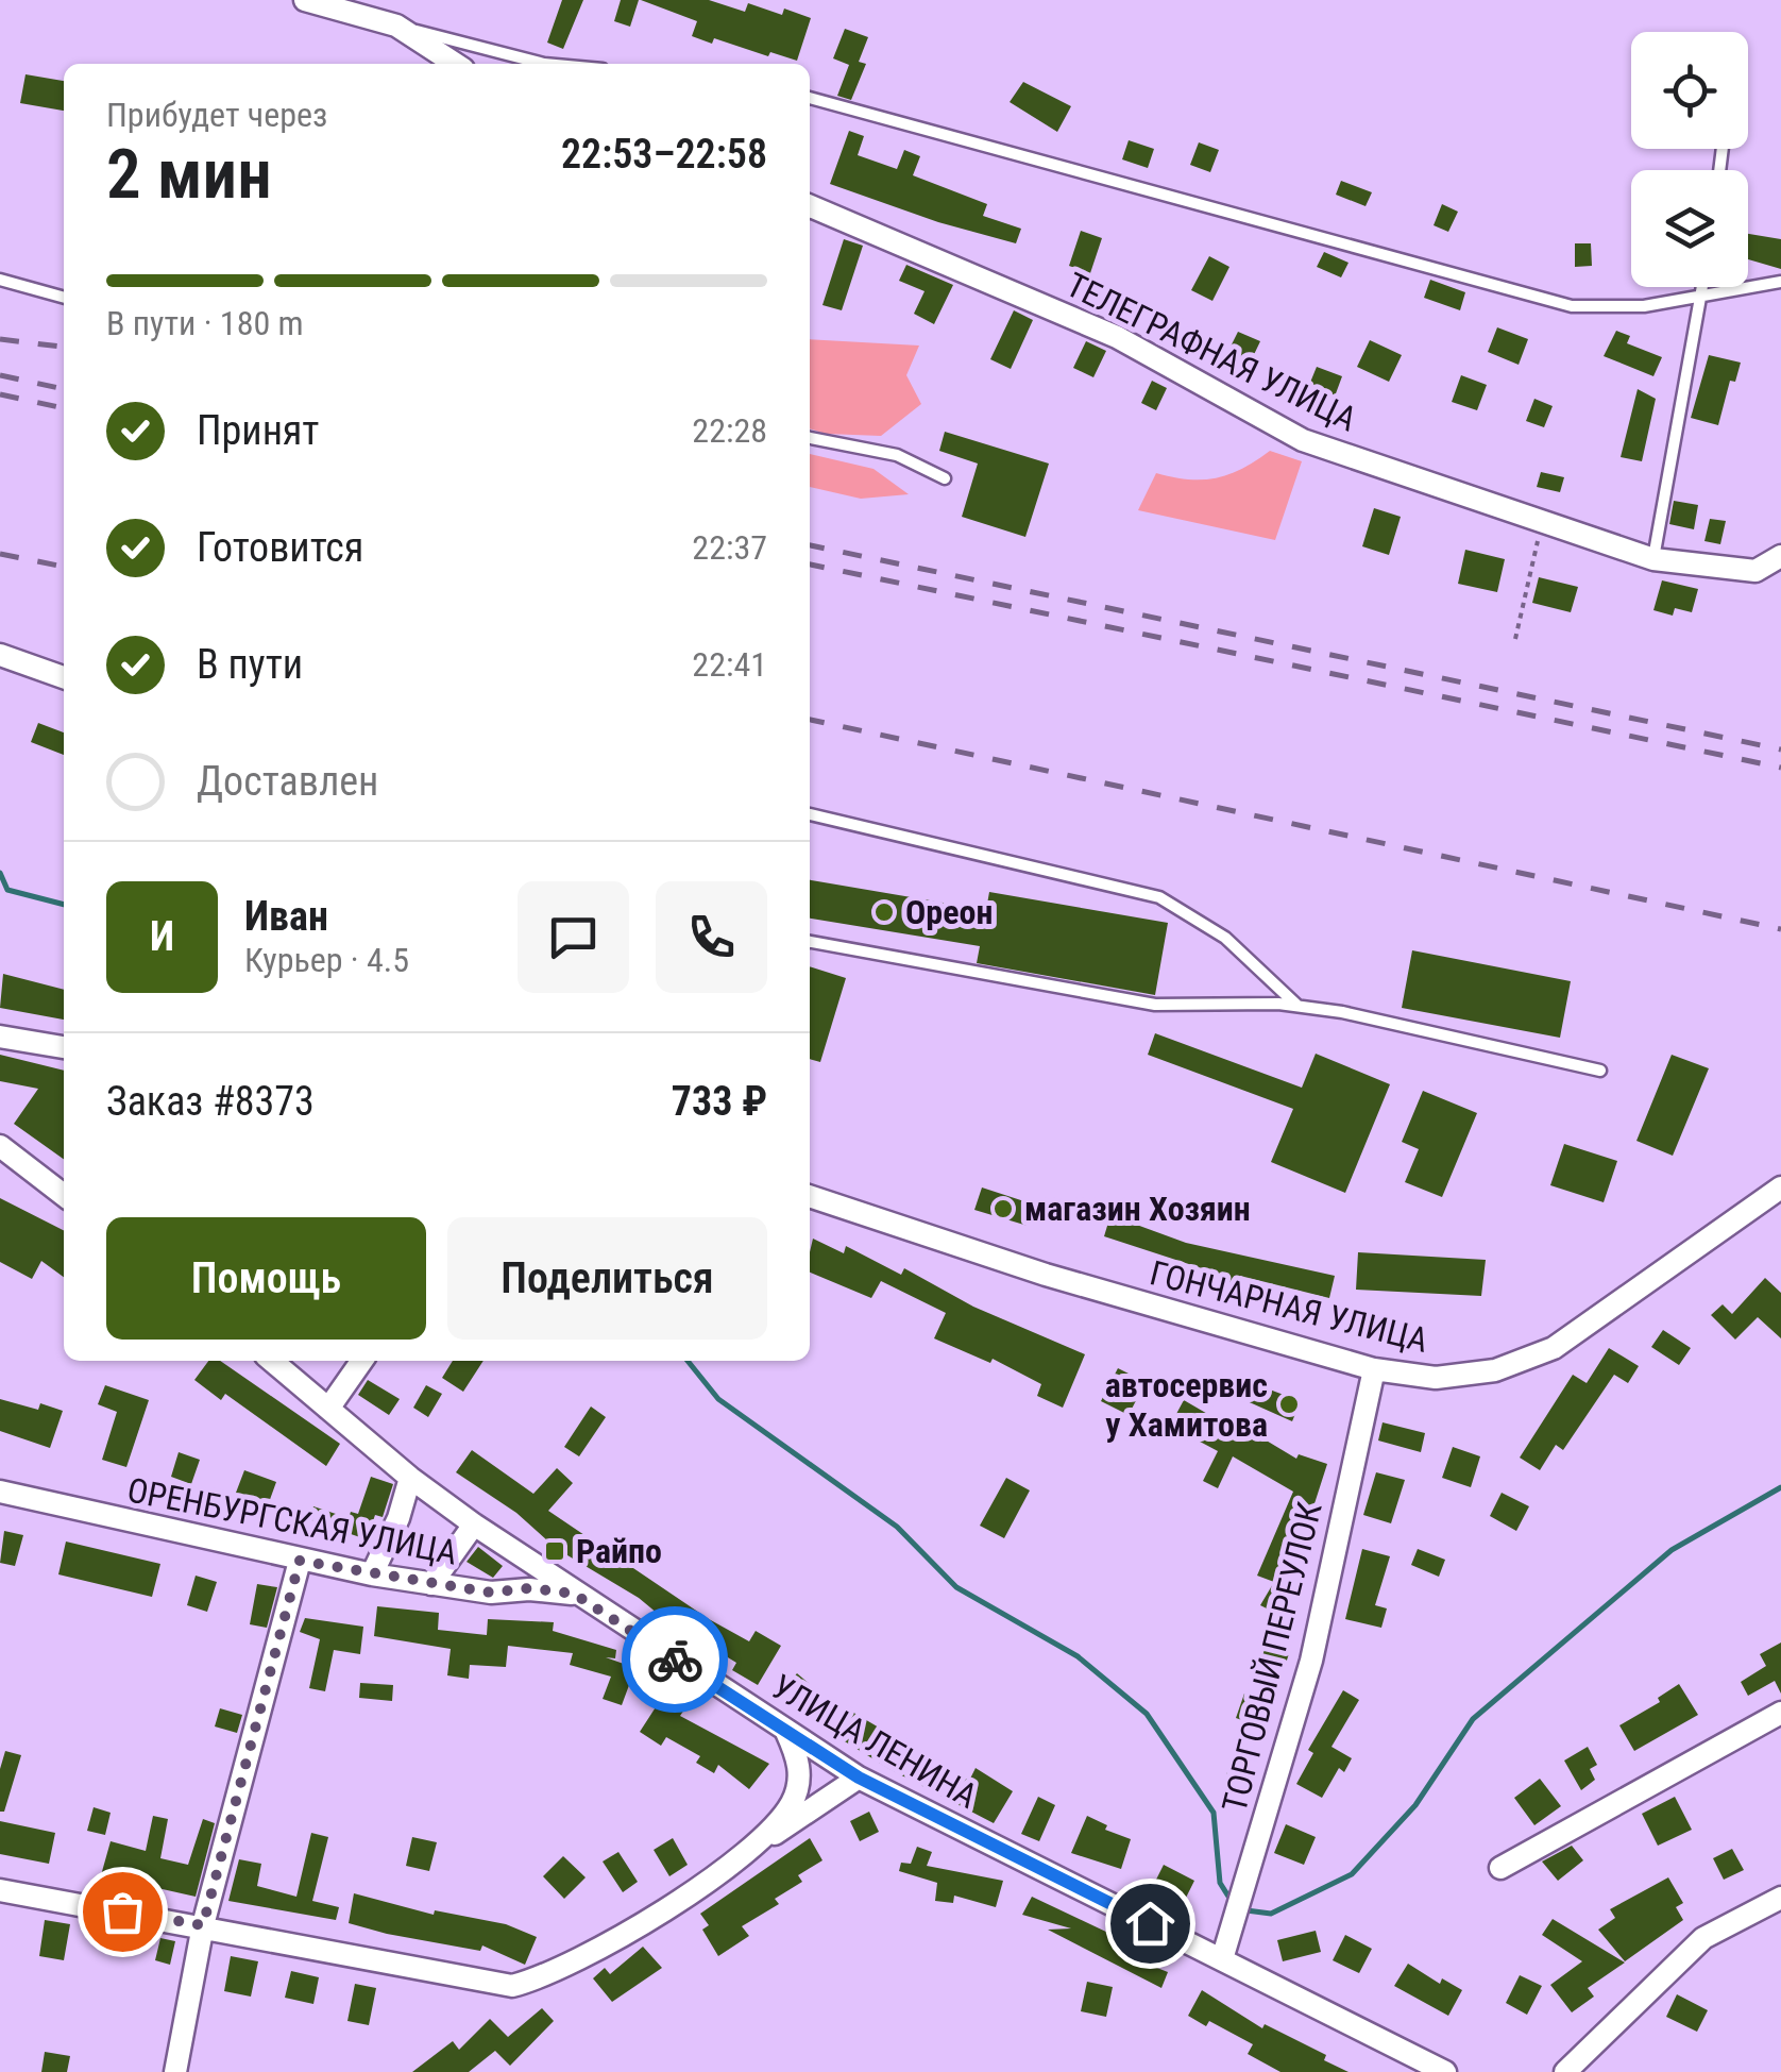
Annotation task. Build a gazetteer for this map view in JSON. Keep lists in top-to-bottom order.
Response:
{
  "streets": {
    "street": [
      "ТЕЛЕГРАФНАЯ УЛИЦА",
      "ГОНЧАРНАЯ УЛИЦА",
      "ОРЕНБУРГСКАЯ УЛИЦА",
      "ТОРГОВЫЙ ПЕРЕУЛОК",
      "УЛИЦА ЛЕНИНА"
    ]
  },
  "crossings": [
    ["ГОНЧАРНАЯ УЛИЦА", "ТОРГОВЫЙ ПЕРЕУЛОК"],
    ["ОРЕНБУРГСКАЯ УЛИЦА", "УЛИЦА ЛЕНИНА"],
    ["ТОРГОВЫЙ ПЕРЕУЛОК", "УЛИЦА ЛЕНИНА"]
  ],
  "places": {
    "other": ["Ореон", "магазин Хозяин", "автосервис у Хамитова"],
    "transit": ["Райпо"]
  },
  "page": {
    "heading": ["2 мин", "Прибудет через", "22:53–22:58"],
    "panel": [
      "Иван",
      "Курьер · 4.5",
      "Заказ #8373",
      "733 ₽"
    ],
    "bar": "В пути · 180 m",
    "list": [
      ["Принят", "22:28"],
      ["Готовится", "22:37"],
      ["В пути", "22:41"],
      "Доставлен"
    ],
    "round": "И",
    "buttons": ["Помощь", "Поделиться"]
  }
}
